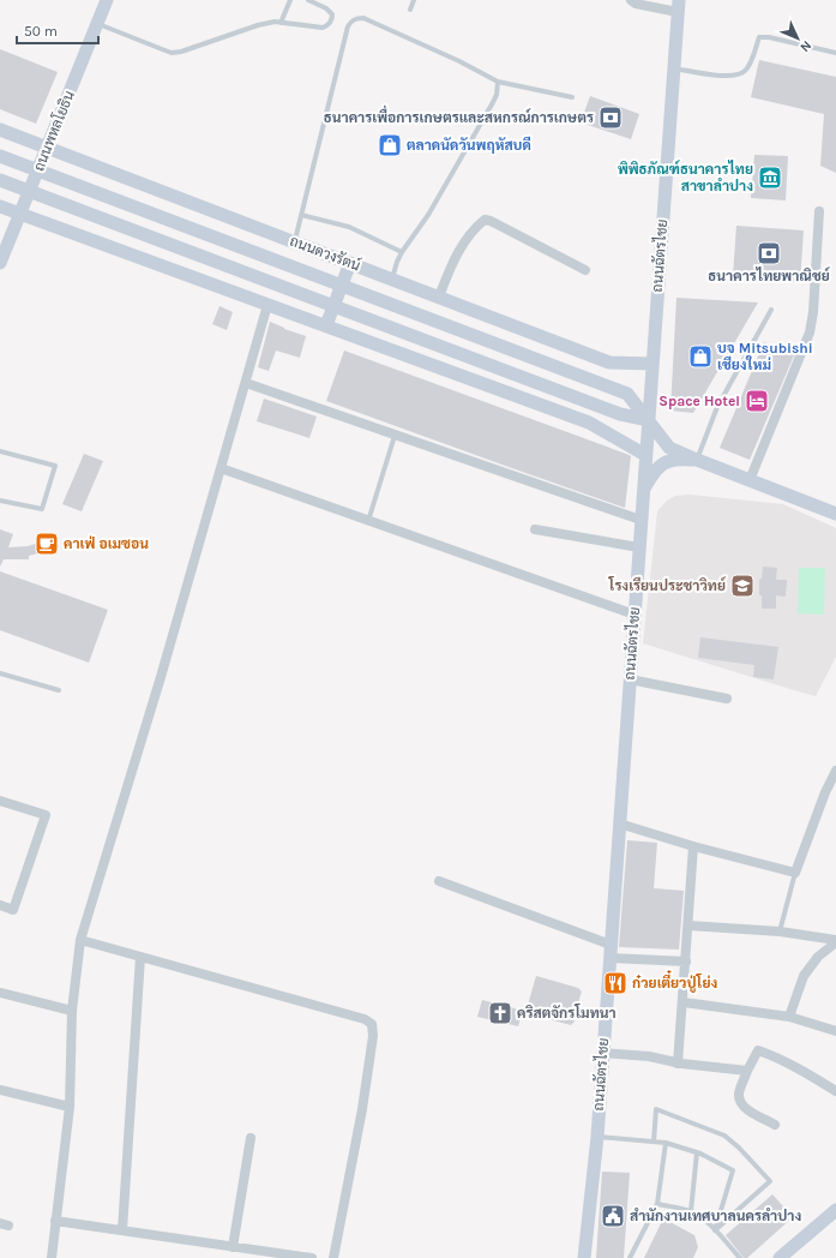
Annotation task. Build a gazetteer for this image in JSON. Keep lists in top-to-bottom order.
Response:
{
  "streets": {
    "main road": ["ถนนพหลโยธิน", "ถนนดวงรัตน์", "ถนนฉัตรไชย"]
  },
  "crossings": [
    ["ถนนพหลโยธิน", "ถนนดวงรัตน์"],
    ["ถนนดวงรัตน์", "ถนนฉัตรไชย"]
  ],
  "places": {
    "bank": ["ธนาคารเพื่อการเกษตรและสหกรณ์การเกษตร", "ธนาคารไทยพาณิชย์"],
    "shop": ["ตลาดนัดวันพฤหัสบดี", "บจ Mitsubishi เชียงใหม่"],
    "museum": ["พิพิธภัณฑ์ธนาคารไทย สาขาลำปาง"],
    "hotel": ["Space Hotel"],
    "cafe": ["คาเฟ่ อเมซอน"],
    "school or university": ["โรงเรียนประชาวิทย์"],
    "restaurant": ["ก๋วยเตี๋ยวปู่โย่ง"],
    "church": ["คริสตจักรโมทนา"],
    "public building": ["สำนักงานเทศบาลนครลำปาง"]
  },
  "scale_bar": "50 m",
  "north": "bottom right"
}
